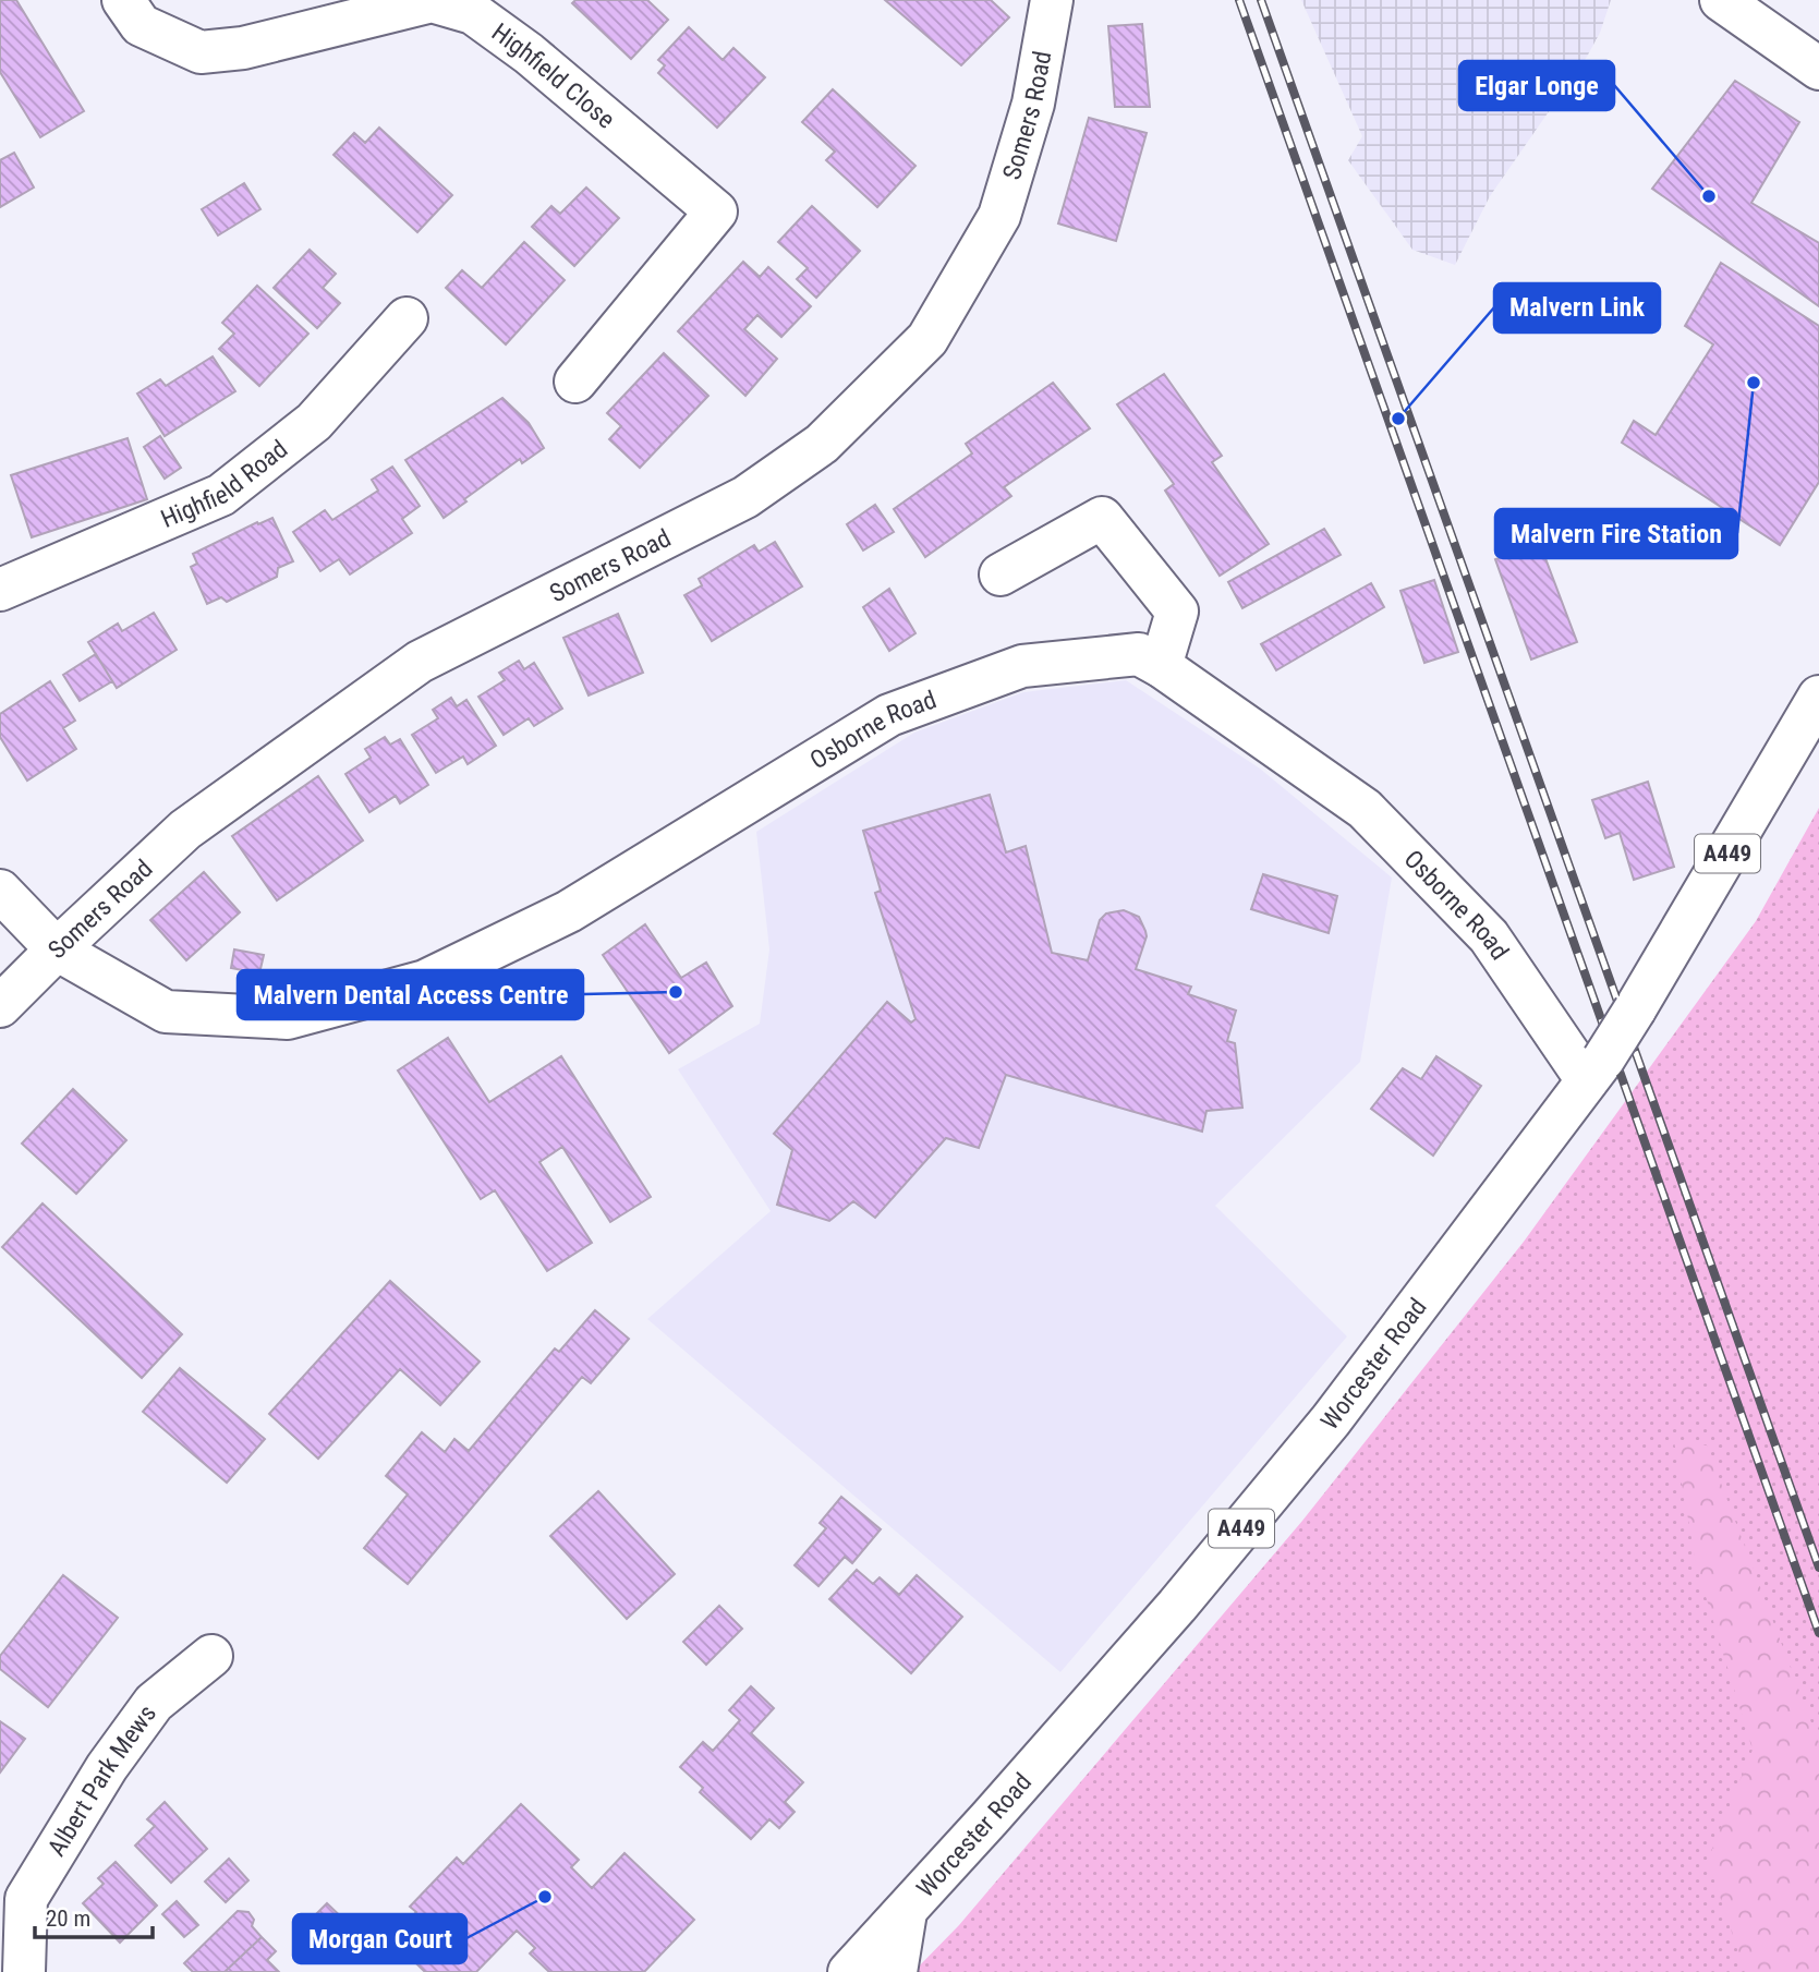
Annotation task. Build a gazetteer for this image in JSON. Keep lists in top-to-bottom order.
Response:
{
  "streets": {
    "main road": [
      "Highfield Close",
      "Somers Road",
      "Highfield Road",
      "Osborne Road",
      "A449",
      "Worcester Road",
      "Albert Park Mews"
    ]
  },
  "crossings": [
    ["Somers Road", "Osborne Road"],
    ["Osborne Road", "Worcester Road"]
  ],
  "places": [
    "Elgar Longe",
    "Malvern Fire Station",
    "Malvern Link",
    "Malvern Dental Access Centre",
    "Morgan Court"
  ],
  "scale_bar": "20 m"
}
